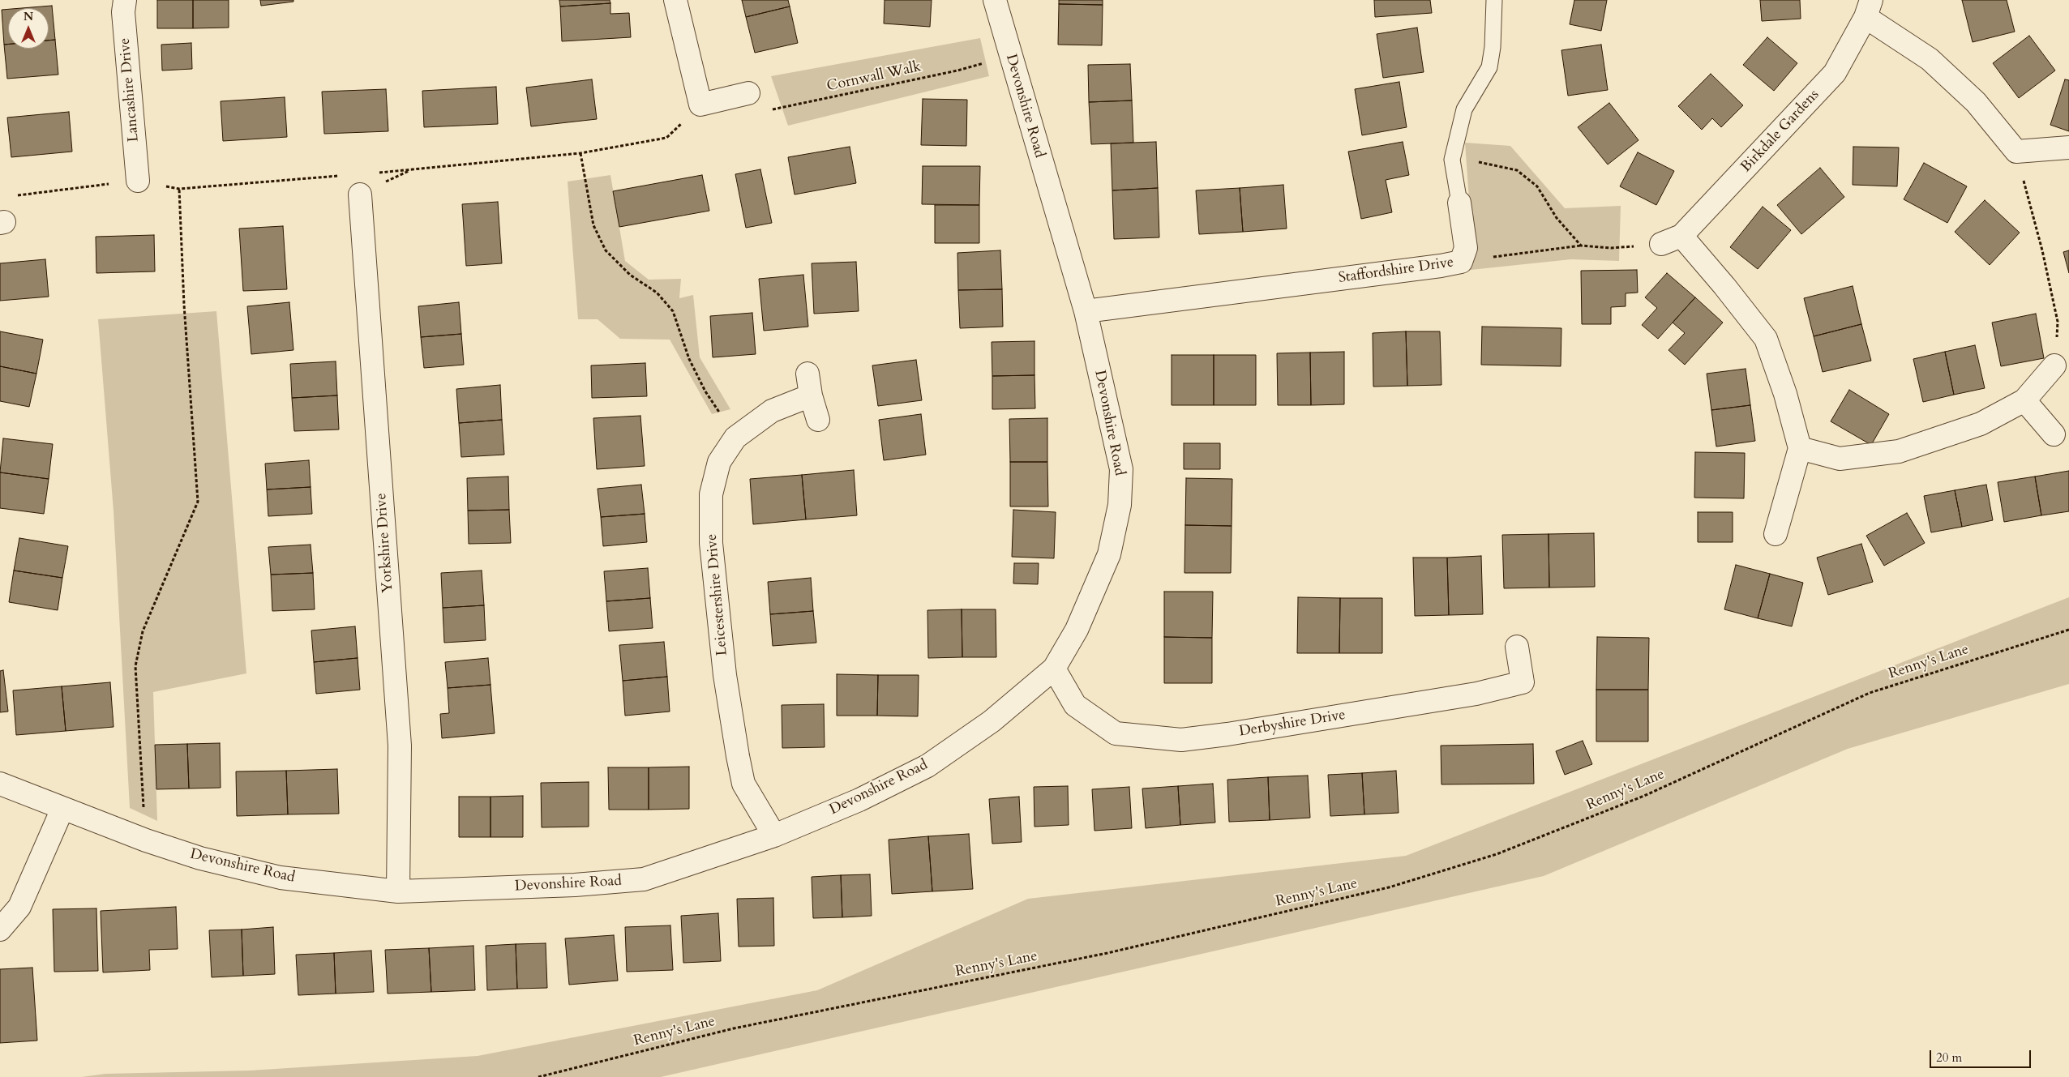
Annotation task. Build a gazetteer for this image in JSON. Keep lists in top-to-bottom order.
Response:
{
  "streets": {
    "street": [
      "Lancashire Drive",
      "Devonshire Road",
      "Birkdale Gardens",
      "Staffordshire Drive",
      "Yorkshire Drive",
      "Leicestershire Drive",
      "Derbyshire Drive"
    ],
    "path": ["Cornwall Walk", "Renny's Lane"]
  },
  "crossings": [
    ["Cornwall Walk", "Devonshire Road"],
    ["Devonshire Road", "Staffordshire Drive"],
    ["Devonshire Road", "Yorkshire Drive"],
    ["Devonshire Road", "Leicestershire Drive"],
    ["Devonshire Road", "Derbyshire Drive"]
  ],
  "scale_bar": "20 m",
  "north": "top"
}
